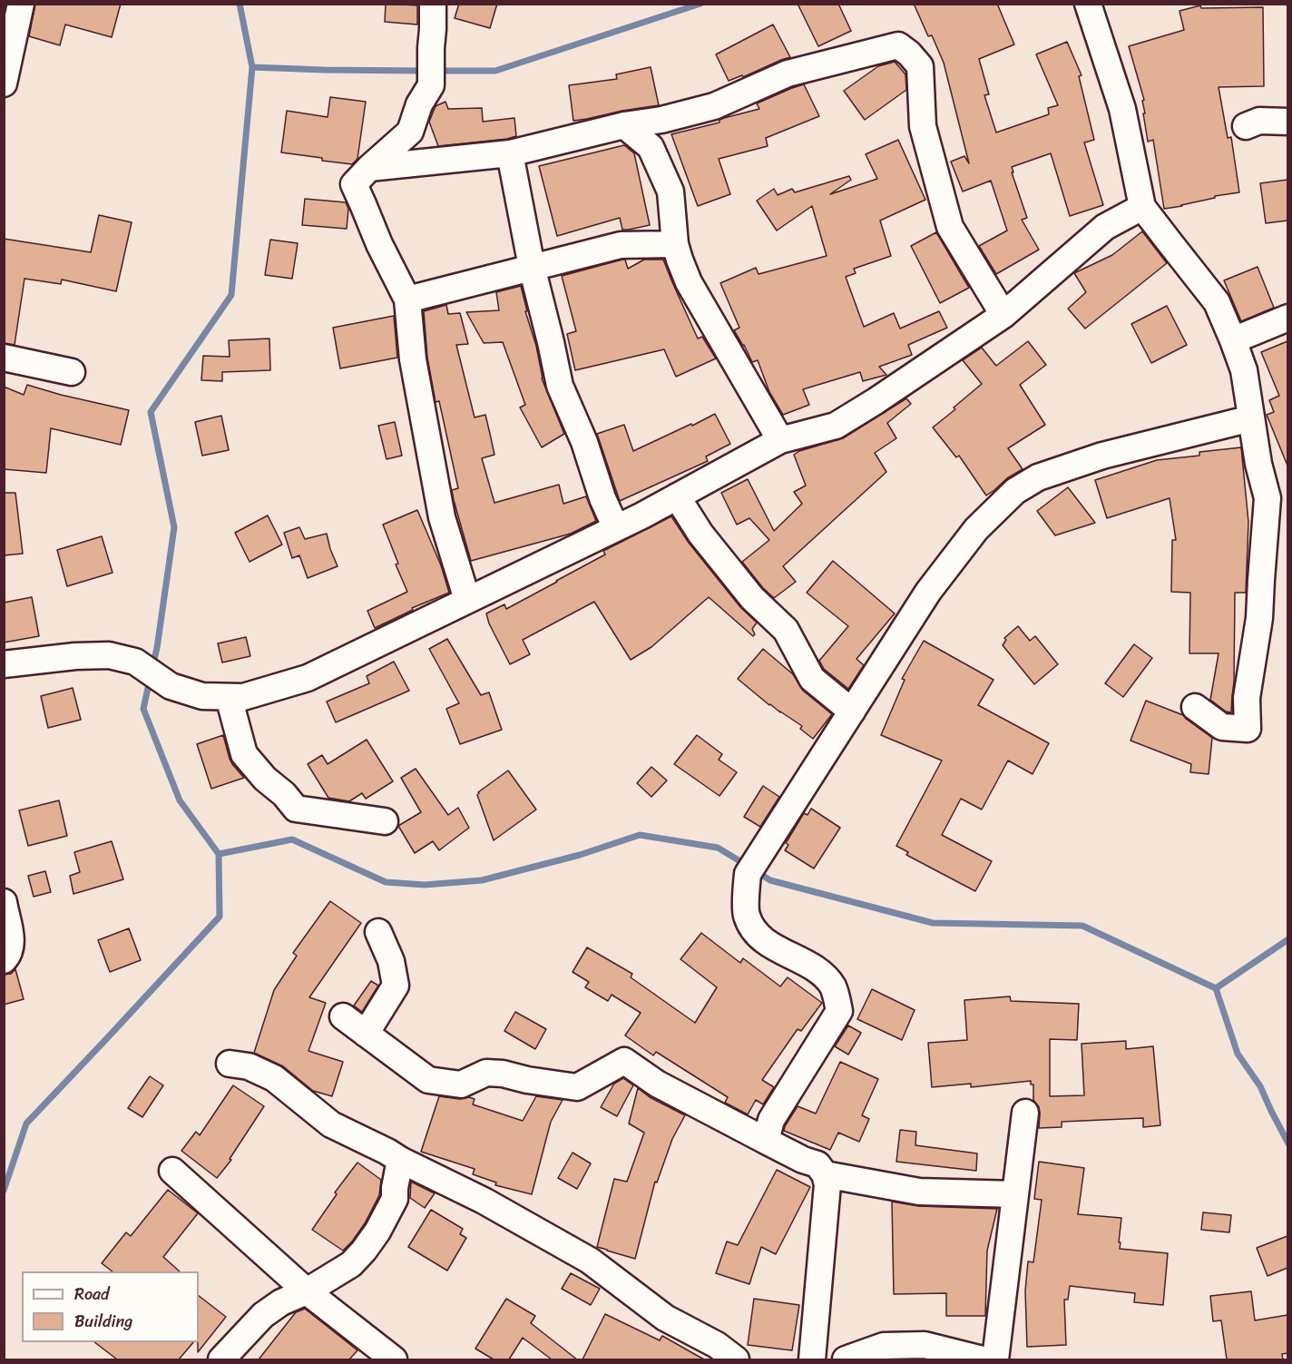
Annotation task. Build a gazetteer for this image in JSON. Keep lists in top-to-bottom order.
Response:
{
  "legend": ["Road", "Building"]
}
